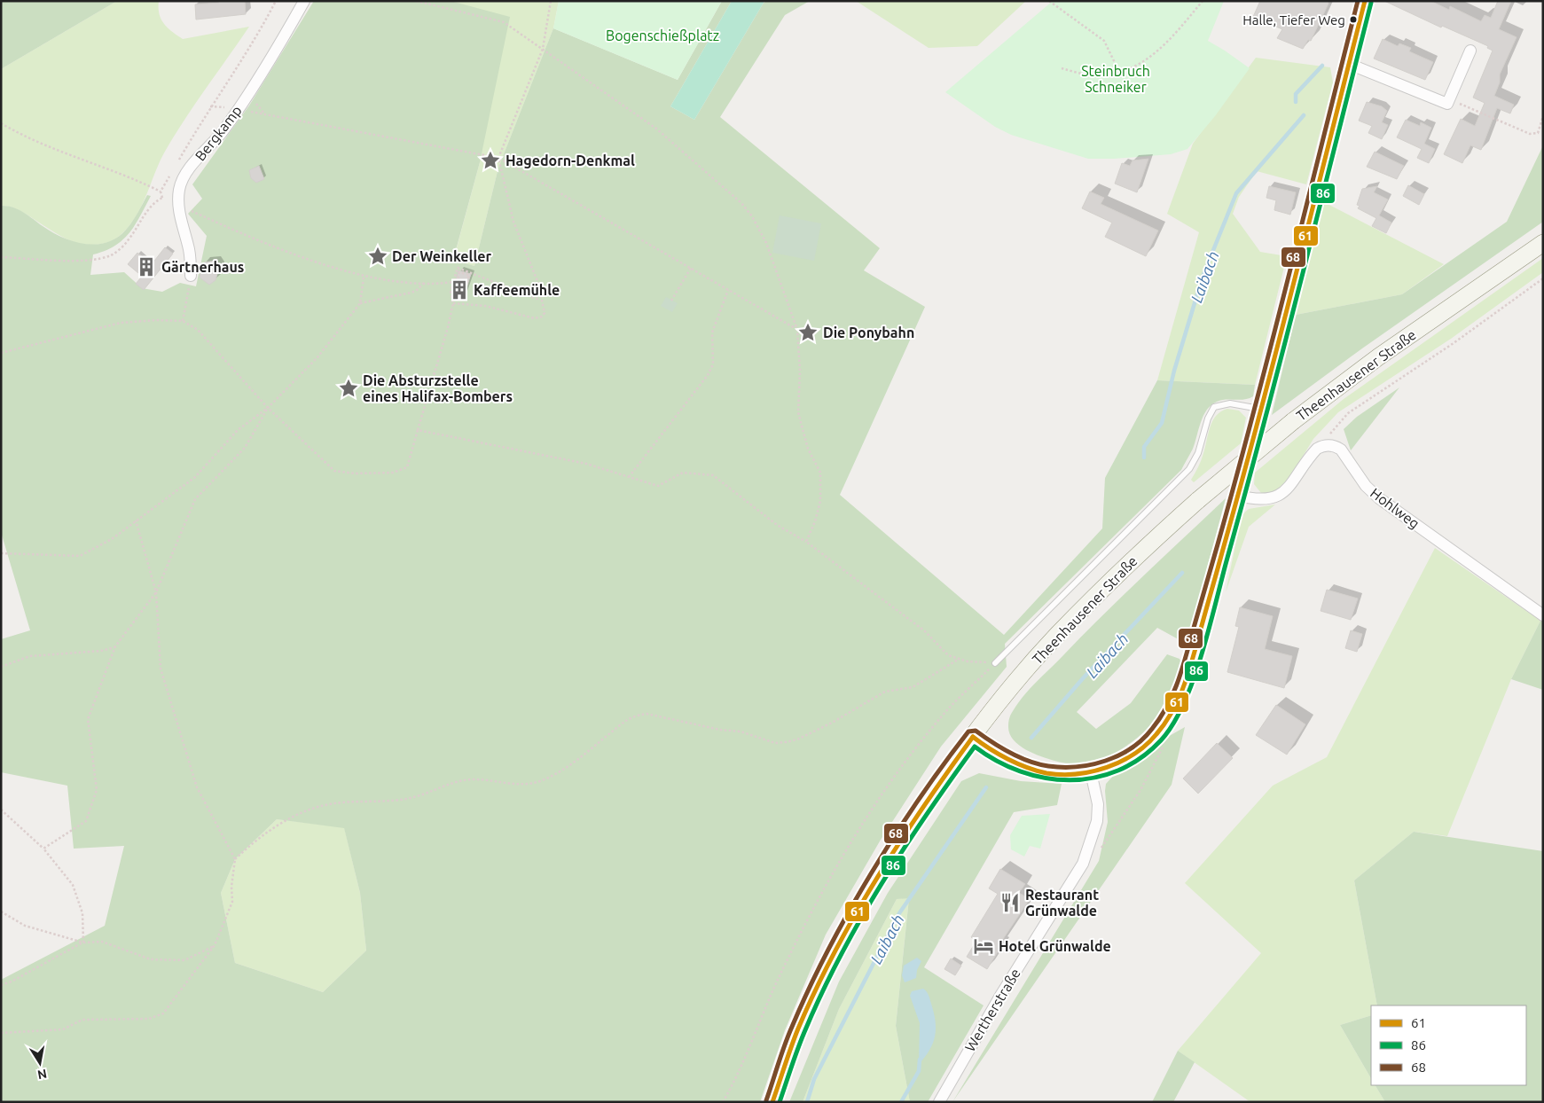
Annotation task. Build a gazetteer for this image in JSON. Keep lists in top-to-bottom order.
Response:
{
  "streets": {
    "main road": ["Theenhausener Straße"],
    "street": ["Bergkamp", "Hohlweg", "Wertherstraße"]
  },
  "water": ["Laibach"],
  "parks": ["Bogenschießplatz", "Steinbruch Schneiker"],
  "places": {
    "other": ["Halle, Tiefer Weg"],
    "place": [
      "Hagedorn-Denkmal",
      "Der Weinkeller",
      "Die Ponybahn",
      "Die Absturzstelle eines Halifax-Bombers"
    ],
    "building": ["Gärtnerhaus", "Kaffeemühle"],
    "restaurant": ["Restaurant Grünwalde"],
    "hotel": ["Hotel Grünwalde"]
  },
  "lines": ["transit line 61", "transit line 68", "transit line 86"],
  "legend": ["61", "86", "68"],
  "north": "bottom"
}
